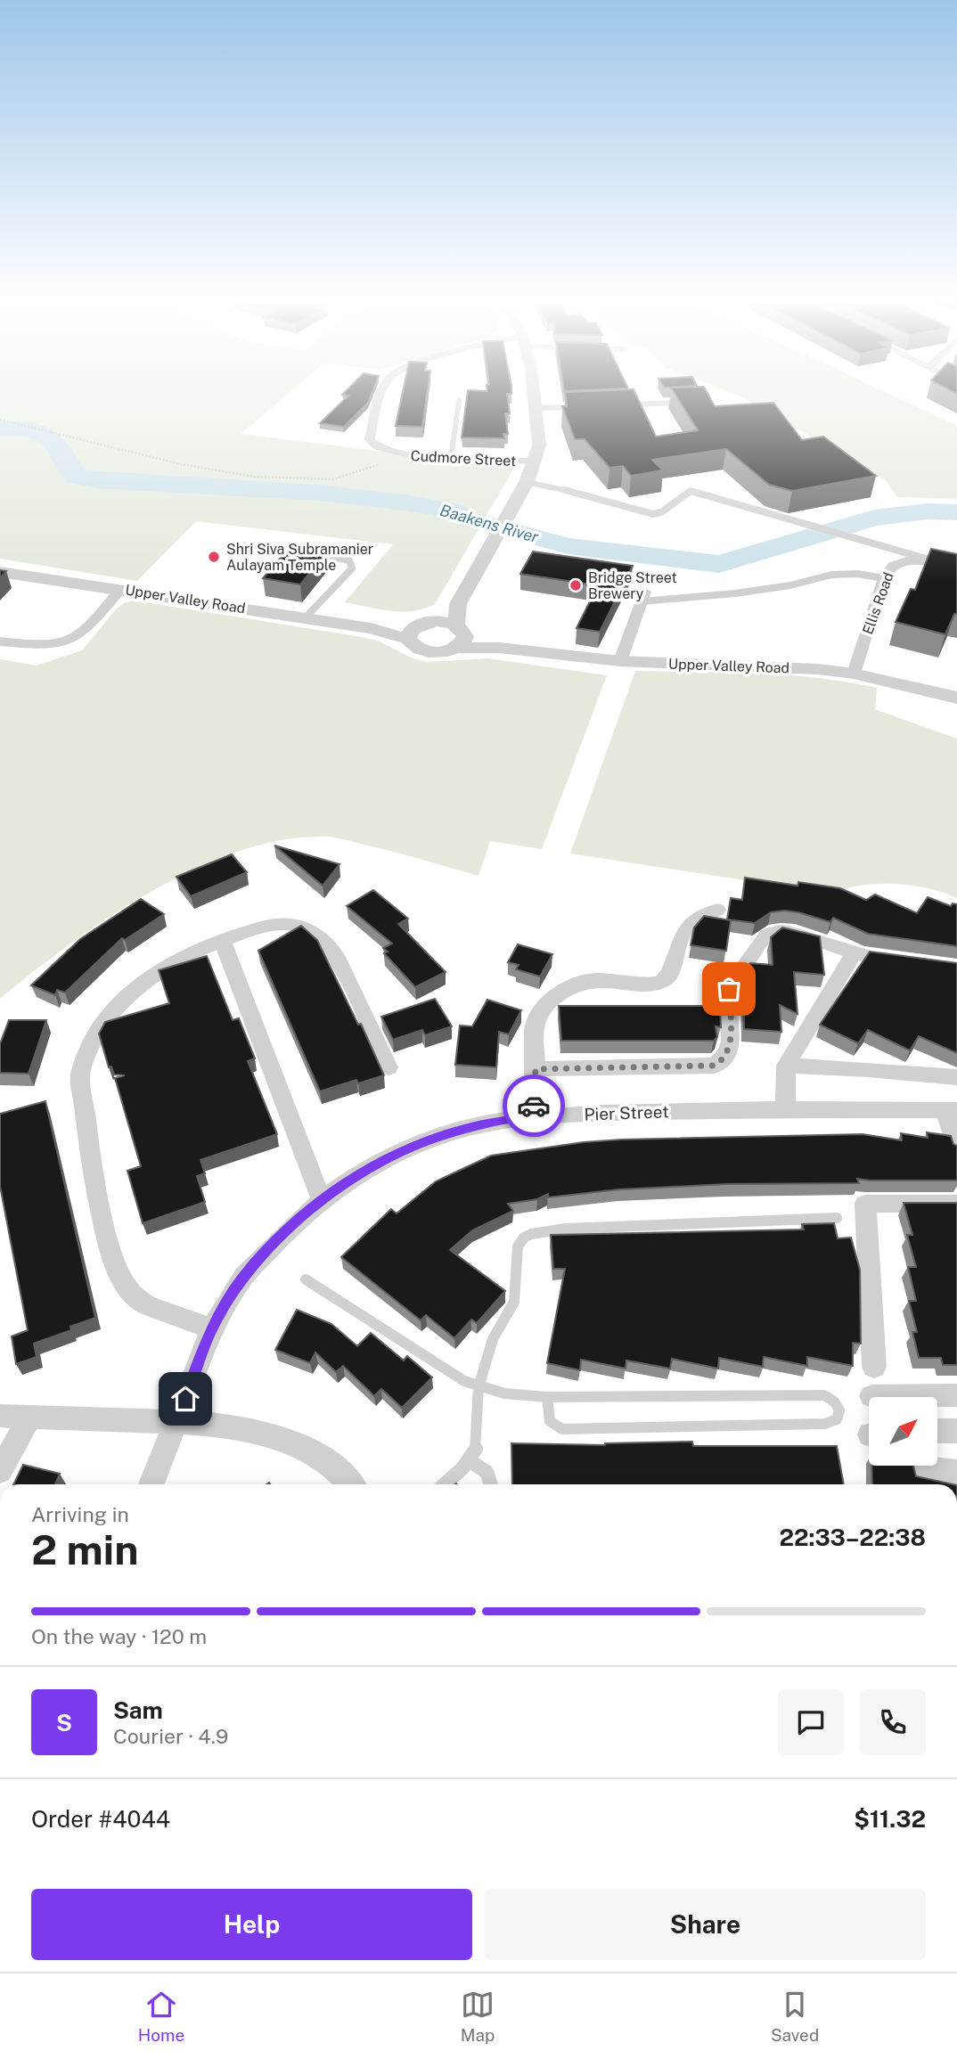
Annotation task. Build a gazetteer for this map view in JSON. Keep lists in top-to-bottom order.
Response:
{
  "streets": {
    "street": [
      "Cudmore Street",
      "Upper Valley Road",
      "Ellis Road",
      "Pier Street"
    ]
  },
  "crossings": [
    ["Upper Valley Road", "Ellis Road"]
  ],
  "water": ["Baakens River"],
  "places": ["Shri Siva Subramanier Aulayam Temple", "Bridge Street Brewery"],
  "north": "top right",
  "page": {
    "heading": ["2 min", "Arriving in", "22:33–22:38"],
    "panel": [
      "Sam",
      "Courier · 4.9",
      "Order #4044",
      "$11.32"
    ],
    "bar": "On the way · 120 m",
    "round": "S",
    "buttons": ["Help", "Share"],
    "tabs": ["Home", "Map", "Saved"]
  }
}
